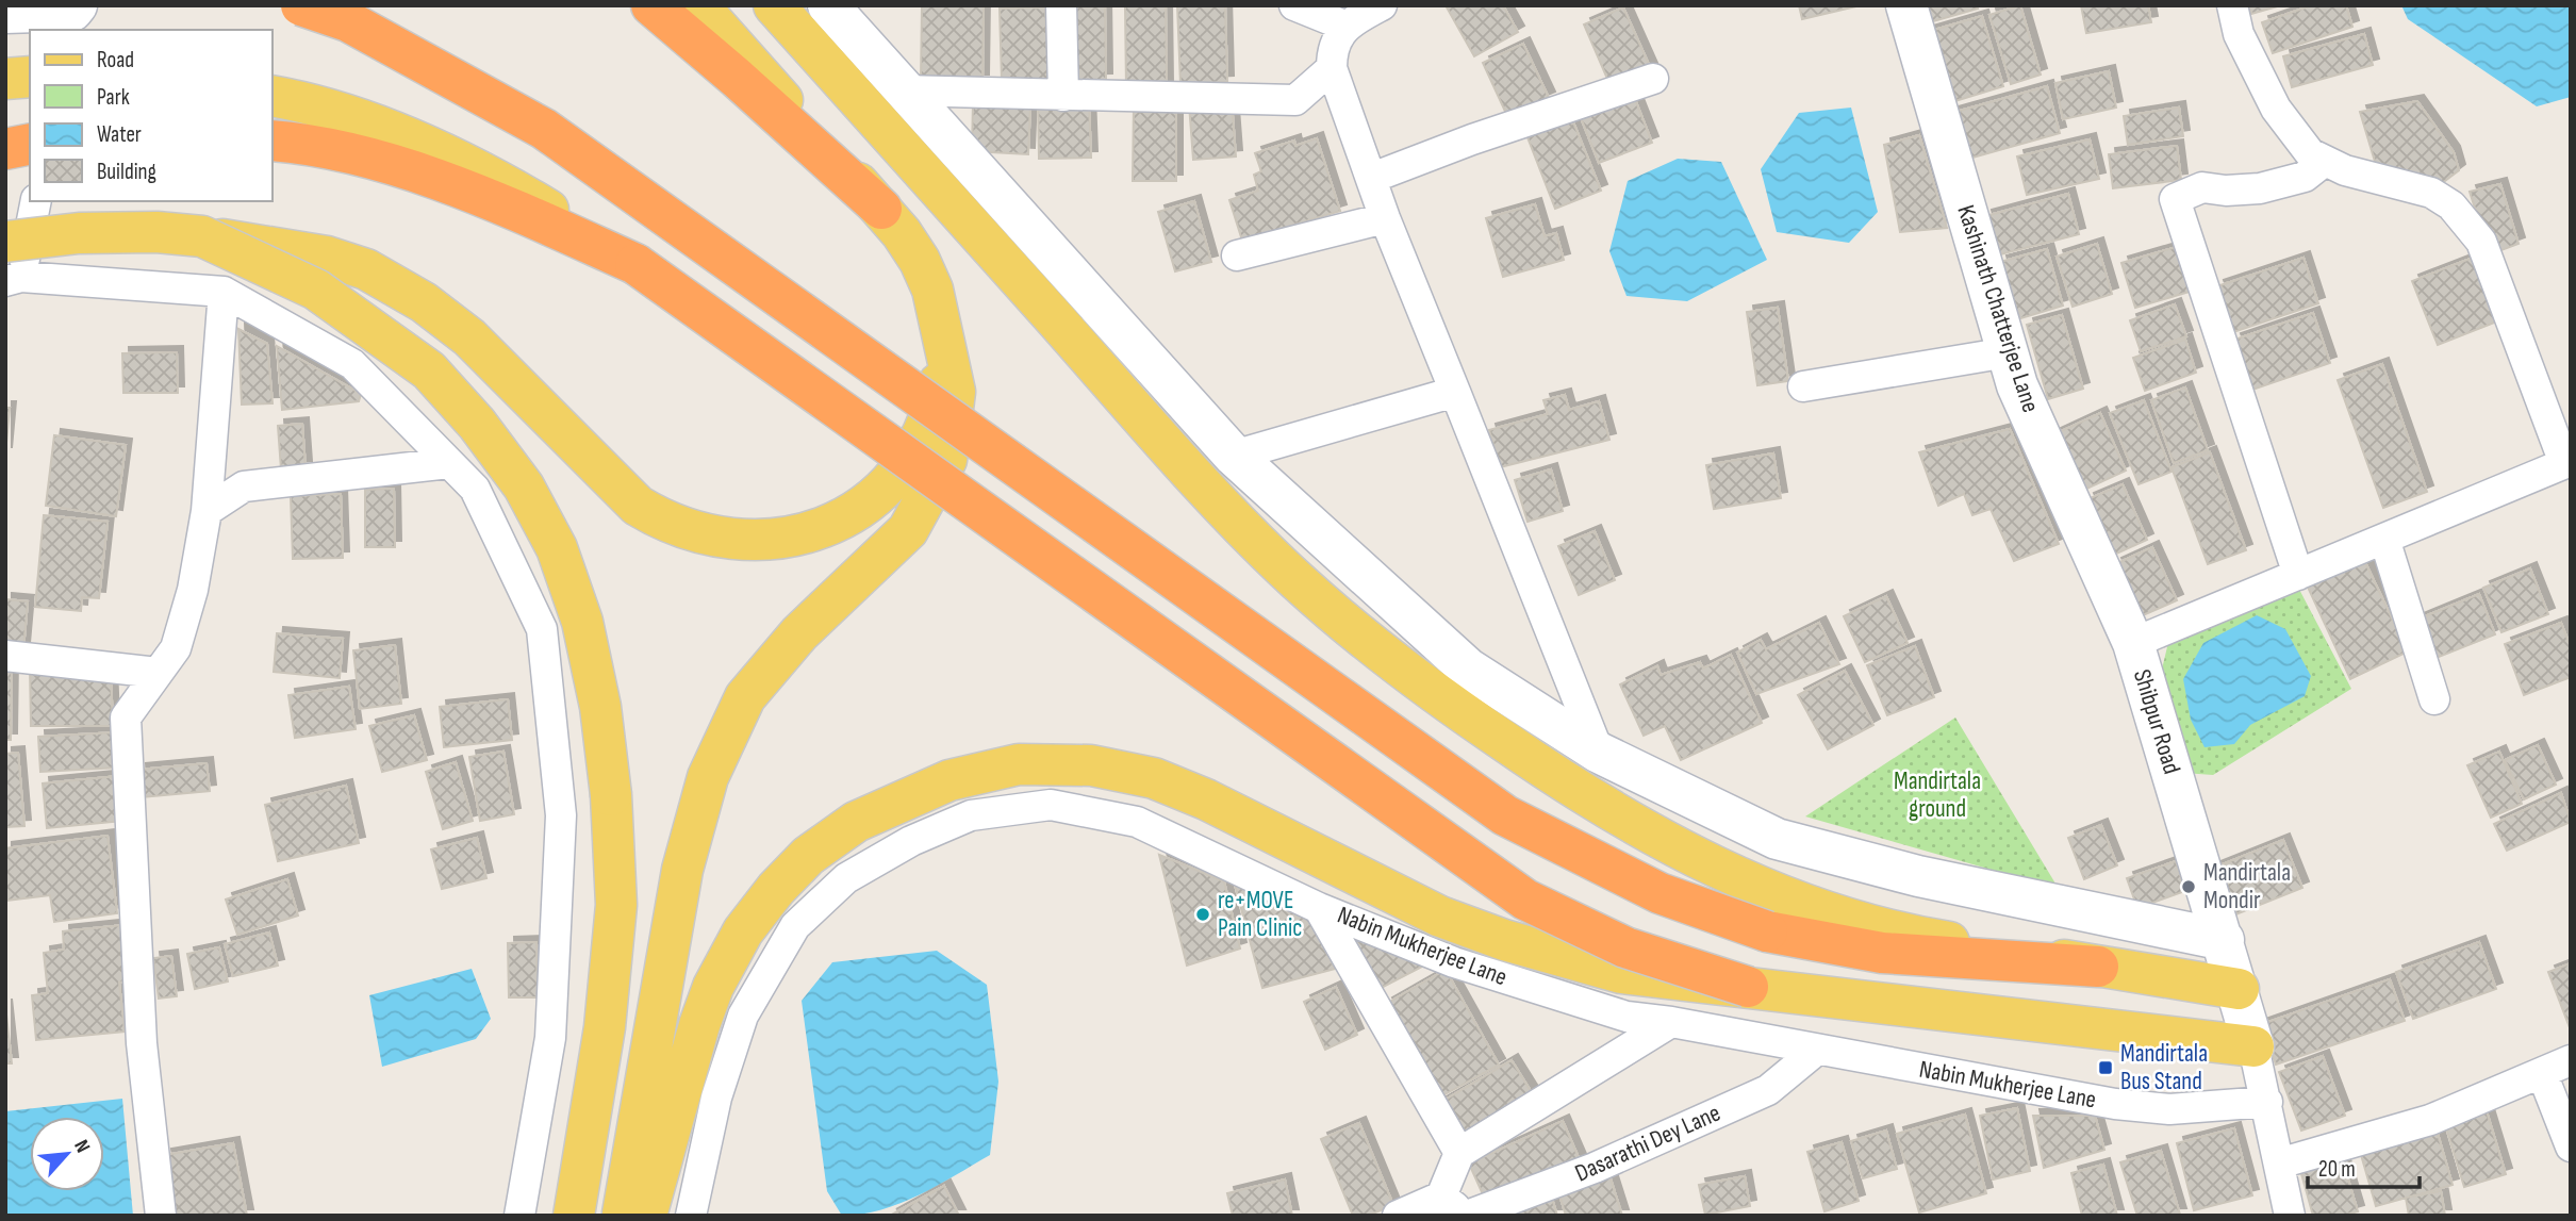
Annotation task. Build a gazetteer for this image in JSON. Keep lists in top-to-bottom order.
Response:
{
  "streets": {
    "street": [
      "Kashinath Chatterjee Lane",
      "Shibpur Road",
      "Nabin Mukherjee Lane",
      "Dasarathi Dey Lane"
    ]
  },
  "crossings": [
    ["Kashinath Chatterjee Lane", "Shibpur Road"],
    ["Shibpur Road", "Nabin Mukherjee Lane"],
    ["Nabin Mukherjee Lane", "Dasarathi Dey Lane"]
  ],
  "parks": ["Mandirtala ground"],
  "places": {
    "other": ["Mandirtala Mondir", "re+MOVE Pain Clinic"],
    "transit": ["Mandirtala Bus Stand"]
  },
  "legend": [
    "Road",
    "Park",
    "Water",
    "Building"
  ],
  "scale_bar": "20 m",
  "north": "top right"
}
